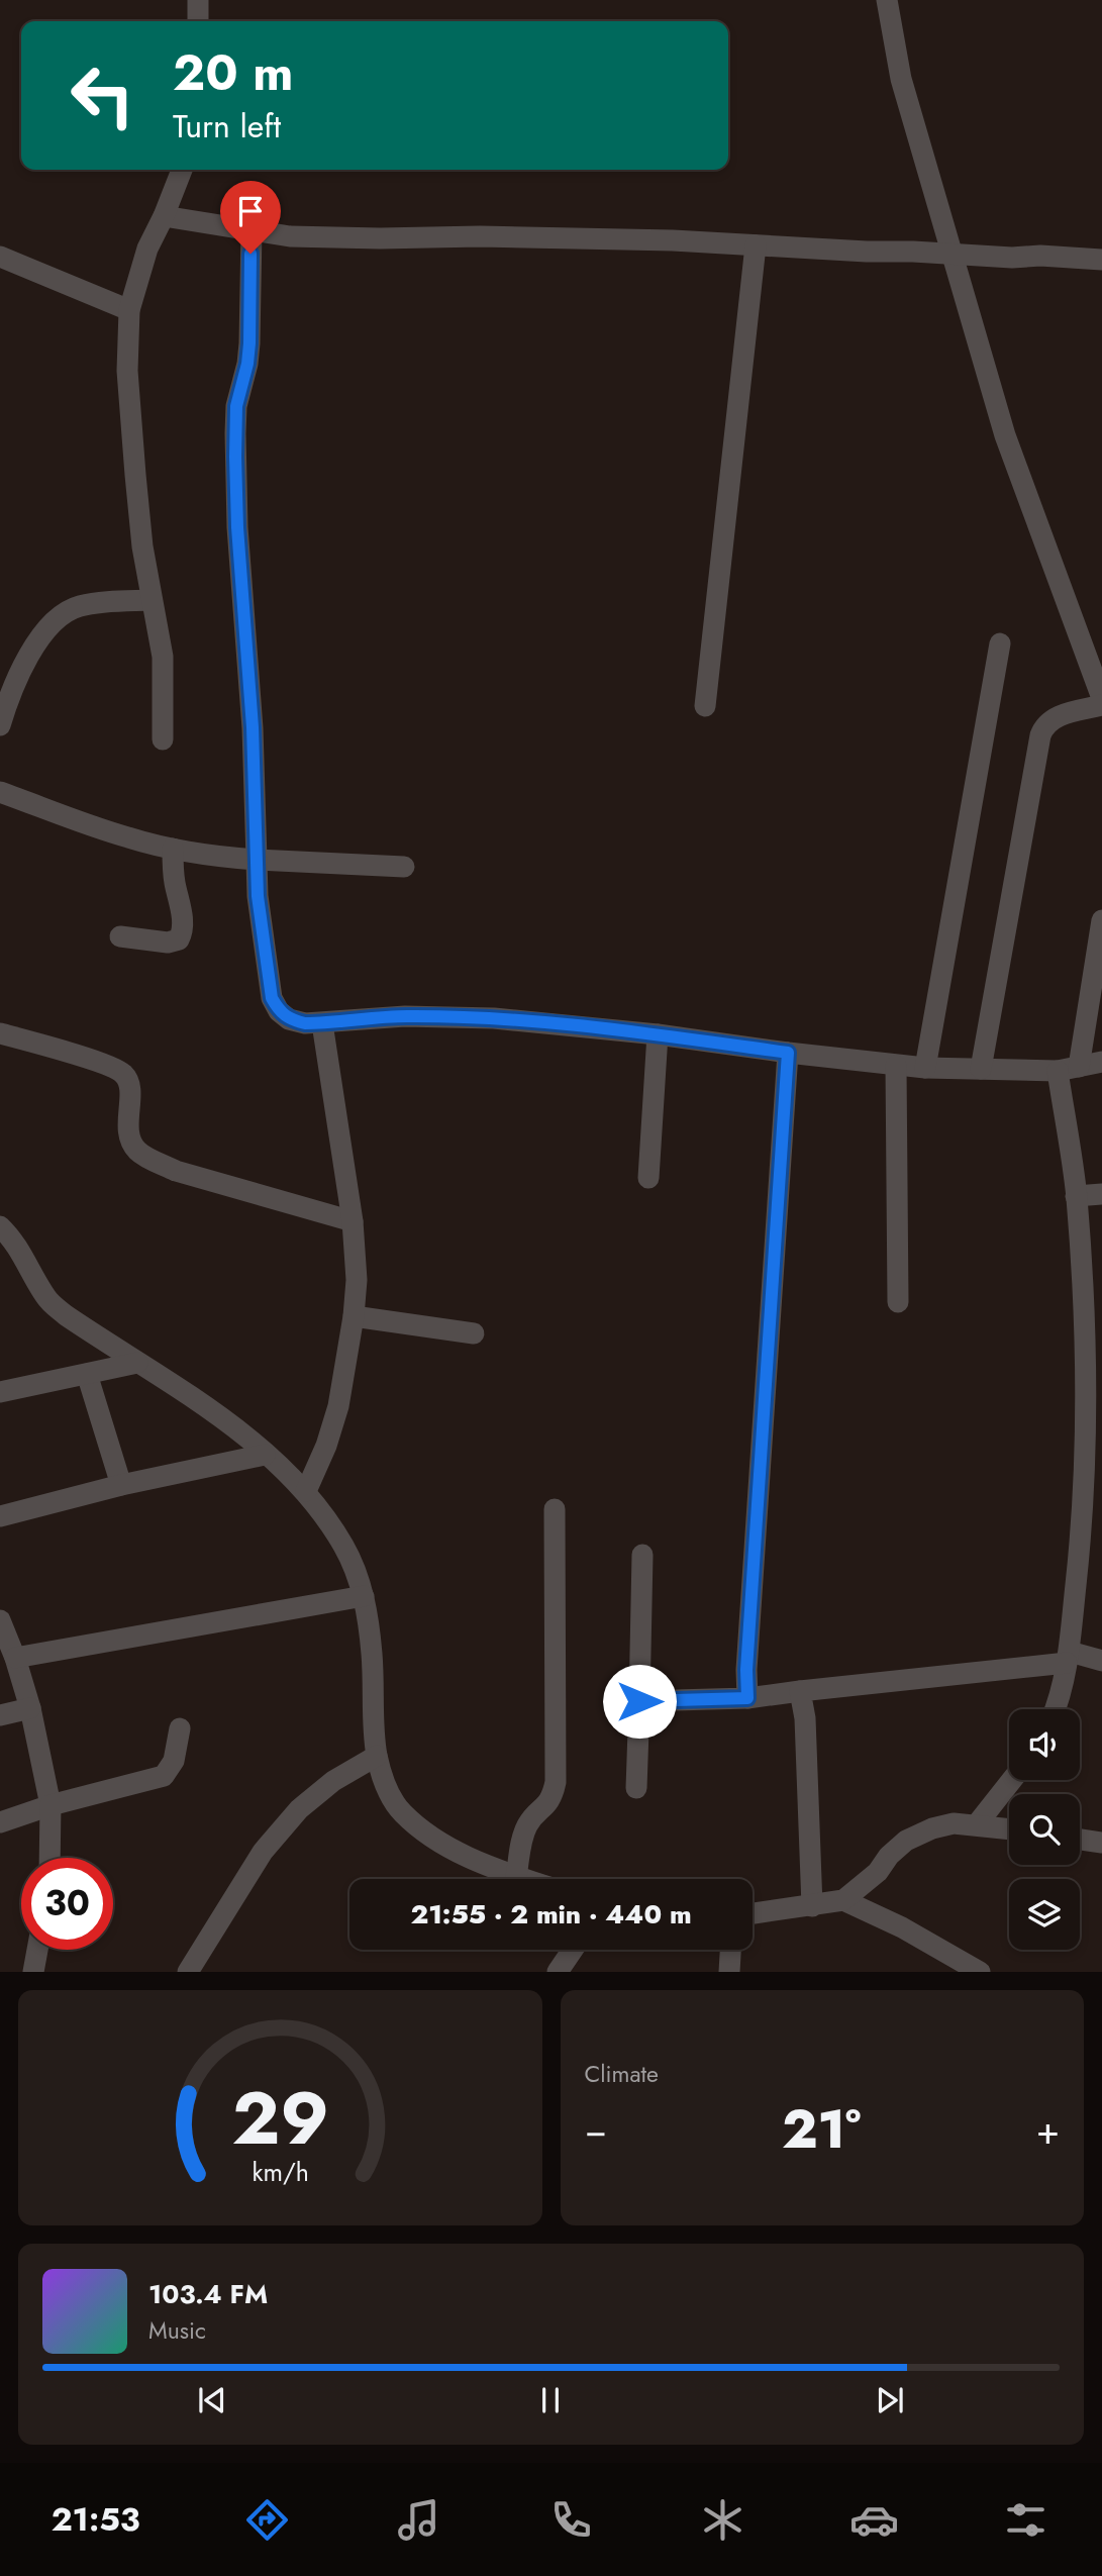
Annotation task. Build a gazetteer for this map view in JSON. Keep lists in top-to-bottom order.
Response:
{
  "page": {
    "turn": ["20 m", "Turn left"],
    "limit": "30",
    "trip": "21:55 · 2 min · 440 m",
    "tile": "Climate",
    "heat": ["−", "21°", "+"],
    "song": ["103.4 FM", "Music"],
    "tabs": "21:53",
    "gauge": ["29", "km/h"]
  }
}
